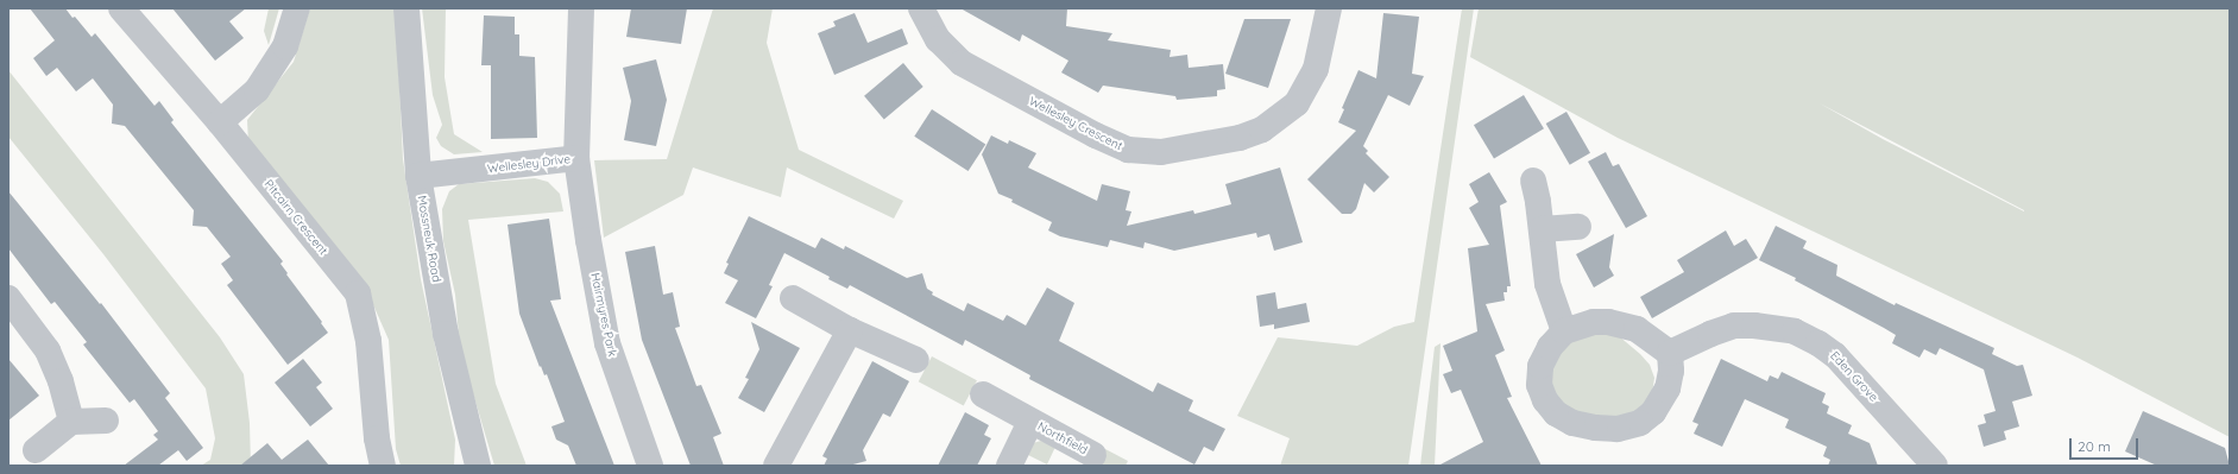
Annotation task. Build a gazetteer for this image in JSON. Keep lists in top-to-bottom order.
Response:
{
  "streets": {
    "street": [
      "Wellesley Crescent",
      "Wellesley Drive",
      "Pitcairn Crescent",
      "Mossneuk Road",
      "Hairmyres Park",
      "Eden Grove",
      "Northfield"
    ]
  },
  "crossings": [
    ["Wellesley Drive", "Mossneuk Road"],
    ["Wellesley Drive", "Hairmyres Park"]
  ],
  "scale_bar": "20 m"
}
